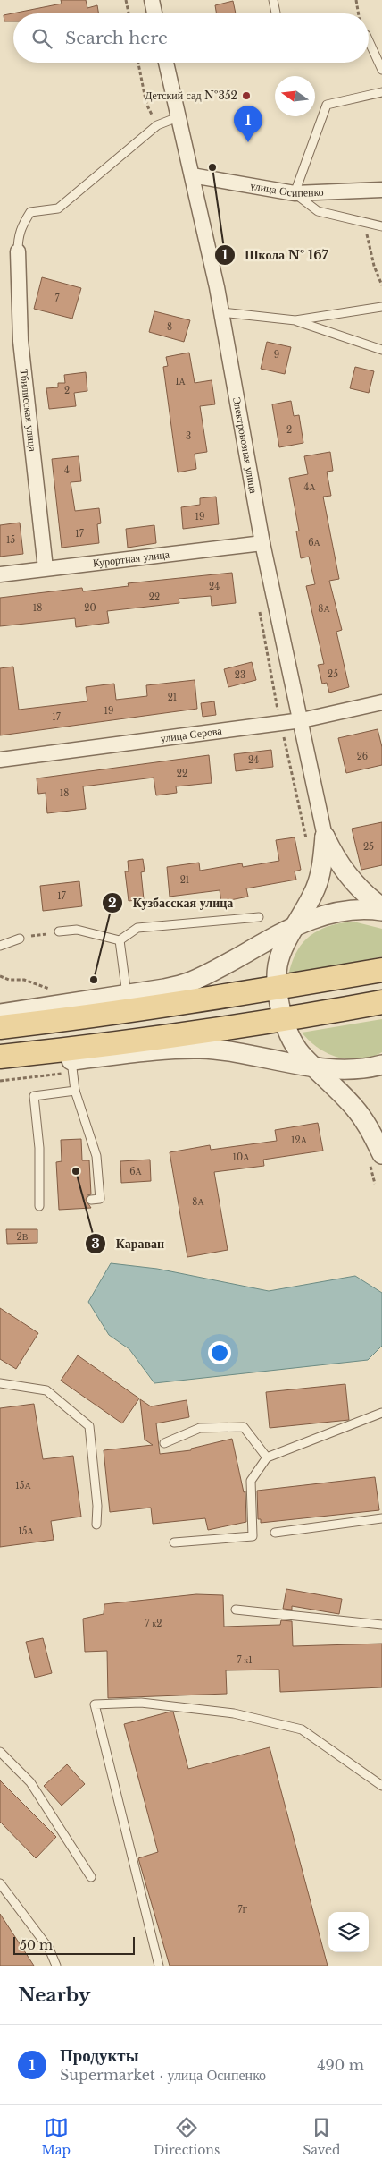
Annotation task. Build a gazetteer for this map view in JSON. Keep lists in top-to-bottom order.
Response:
{
  "streets": {
    "street": [
      "улица Осипенко",
      "Тбилисская улица",
      "Электровозная улица",
      "Курортная улица",
      "улица Серова"
    ]
  },
  "crossings": [
    ["улица Осипенко", "Электровозная улица"],
    ["Тбилисская улица", "Курортная улица"],
    ["Электровозная улица", "Курортная улица"],
    ["Электровозная улица", "улица Серова"]
  ],
  "places": [
    "Детский сад №352",
    "Школа № 167",
    "Кузбасская улица",
    "Караван"
  ],
  "house_numbers": [
    "7",
    "8",
    "9",
    "1А",
    "2",
    "2",
    "3",
    "4",
    "4А",
    "19",
    "17",
    "15",
    "6А",
    "24",
    "22",
    "18",
    "20",
    "8А",
    "25",
    "23",
    "21",
    "19",
    "17",
    "26",
    "24",
    "22",
    "18",
    "25",
    "21",
    "17",
    "12А",
    "10А",
    "6А",
    "8А",
    "2В",
    "15А",
    "15А",
    "7 к2",
    "7 к1",
    "7Г"
  ],
  "scale_bar": "50 m",
  "north": "left",
  "page": {
    "search": "Search here",
    "pins": "1",
    "scale": "50 m",
    "heading": "Nearby",
    "list": [
      {
        "mark": "1",
        "name": "Продукты",
        "note": "Supermarket · улица Осипенко",
        "value": "490 m"
      }
    ],
    "nav": ["Map", "Directions", "Saved"]
  }
}
